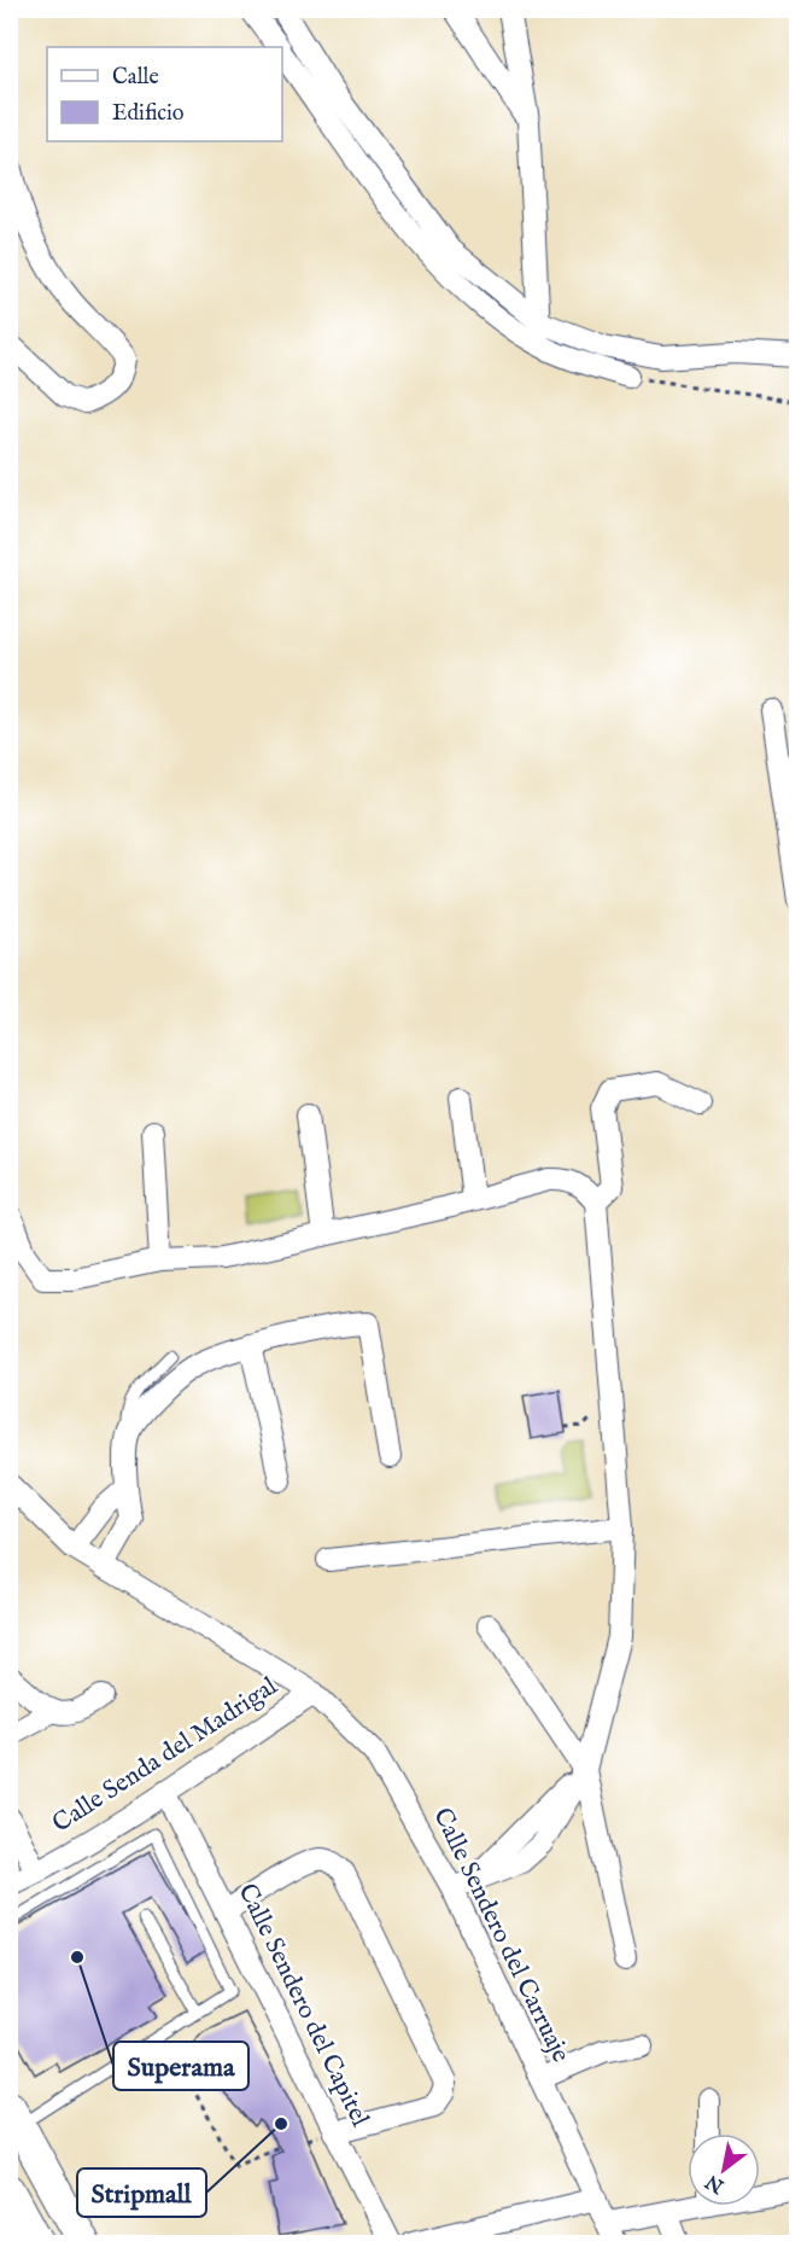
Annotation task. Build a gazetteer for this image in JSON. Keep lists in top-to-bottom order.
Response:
{
  "streets": {
    "street": ["Calle Senda del Madrigal", "Calle Sendero del Carruaje", "Calle Sendero del Capitel"]
  },
  "crossings": [
    ["Calle Senda del Madrigal", "Calle Sendero del Carruaje"],
    ["Calle Senda del Madrigal", "Calle Sendero del Capitel"]
  ],
  "places": ["Superama", "Stripmall"],
  "legend": ["Calle", "Edificio"],
  "north": "bottom left"
}
